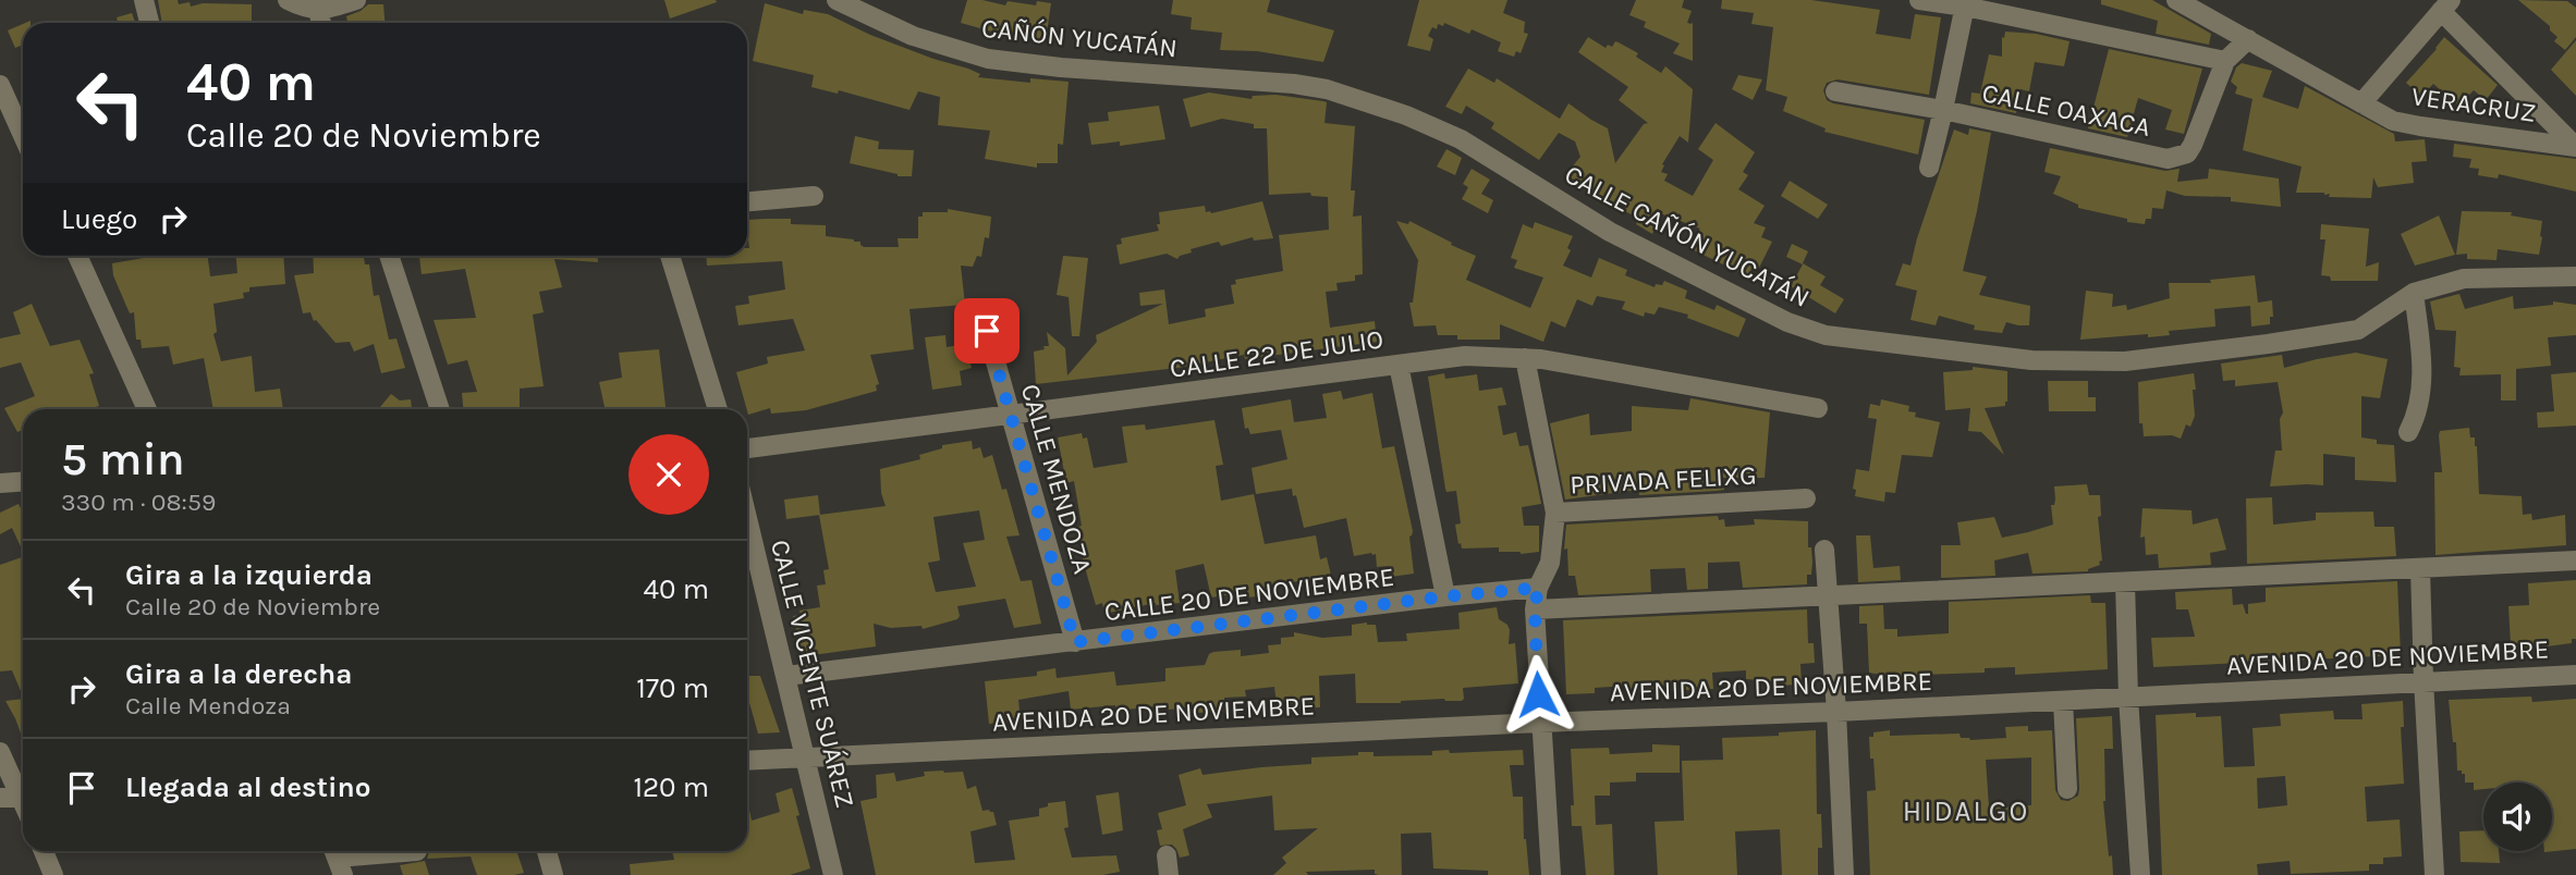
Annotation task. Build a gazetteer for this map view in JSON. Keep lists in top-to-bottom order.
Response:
{
  "streets": {
    "street": [
      "CAÑÓN YUCATÁN",
      "VERACRUZ",
      "CALLE OAXACA",
      "CALLE CAÑÓN YUCATÁN",
      "CALLE 22 DE JULIO",
      "CALLE MENDOZA",
      "PRIVADA FELIXG",
      "CALLE 20 DE NOVIEMBRE",
      "AVENIDA 20 DE NOVIEMBRE",
      "CALLE VICENTE SUÁREZ"
    ]
  },
  "crossings": [
    ["CAÑÓN YUCATÁN", "CALLE CAÑÓN YUCATÁN"],
    ["CALLE 22 DE JULIO", "CALLE MENDOZA"],
    ["CALLE MENDOZA", "CALLE 20 DE NOVIEMBRE"],
    ["PRIVADA FELIXG", "CALLE 20 DE NOVIEMBRE"],
    ["PRIVADA FELIXG", "AVENIDA 20 DE NOVIEMBRE"],
    ["CALLE 20 DE NOVIEMBRE", "CALLE VICENTE SUÁREZ"],
    ["AVENIDA 20 DE NOVIEMBRE", "CALLE VICENTE SUÁREZ"]
  ],
  "districts": ["HIDALGO"],
  "page": {
    "turn": ["40 m", "Calle 20 de Noviembre"],
    "then": "Luego",
    "heading": ["5 min", "330 m · 08:59"],
    "list": [
      {
        "name": "Gira a la izquierda",
        "note": "Calle 20 de Noviembre",
        "value": "40 m"
      },
      {
        "name": "Gira a la derecha",
        "note": "Calle Mendoza",
        "value": "170 m"
      },
      {
        "name": "Llegada al destino",
        "value": "120 m"
      }
    ]
  }
}
